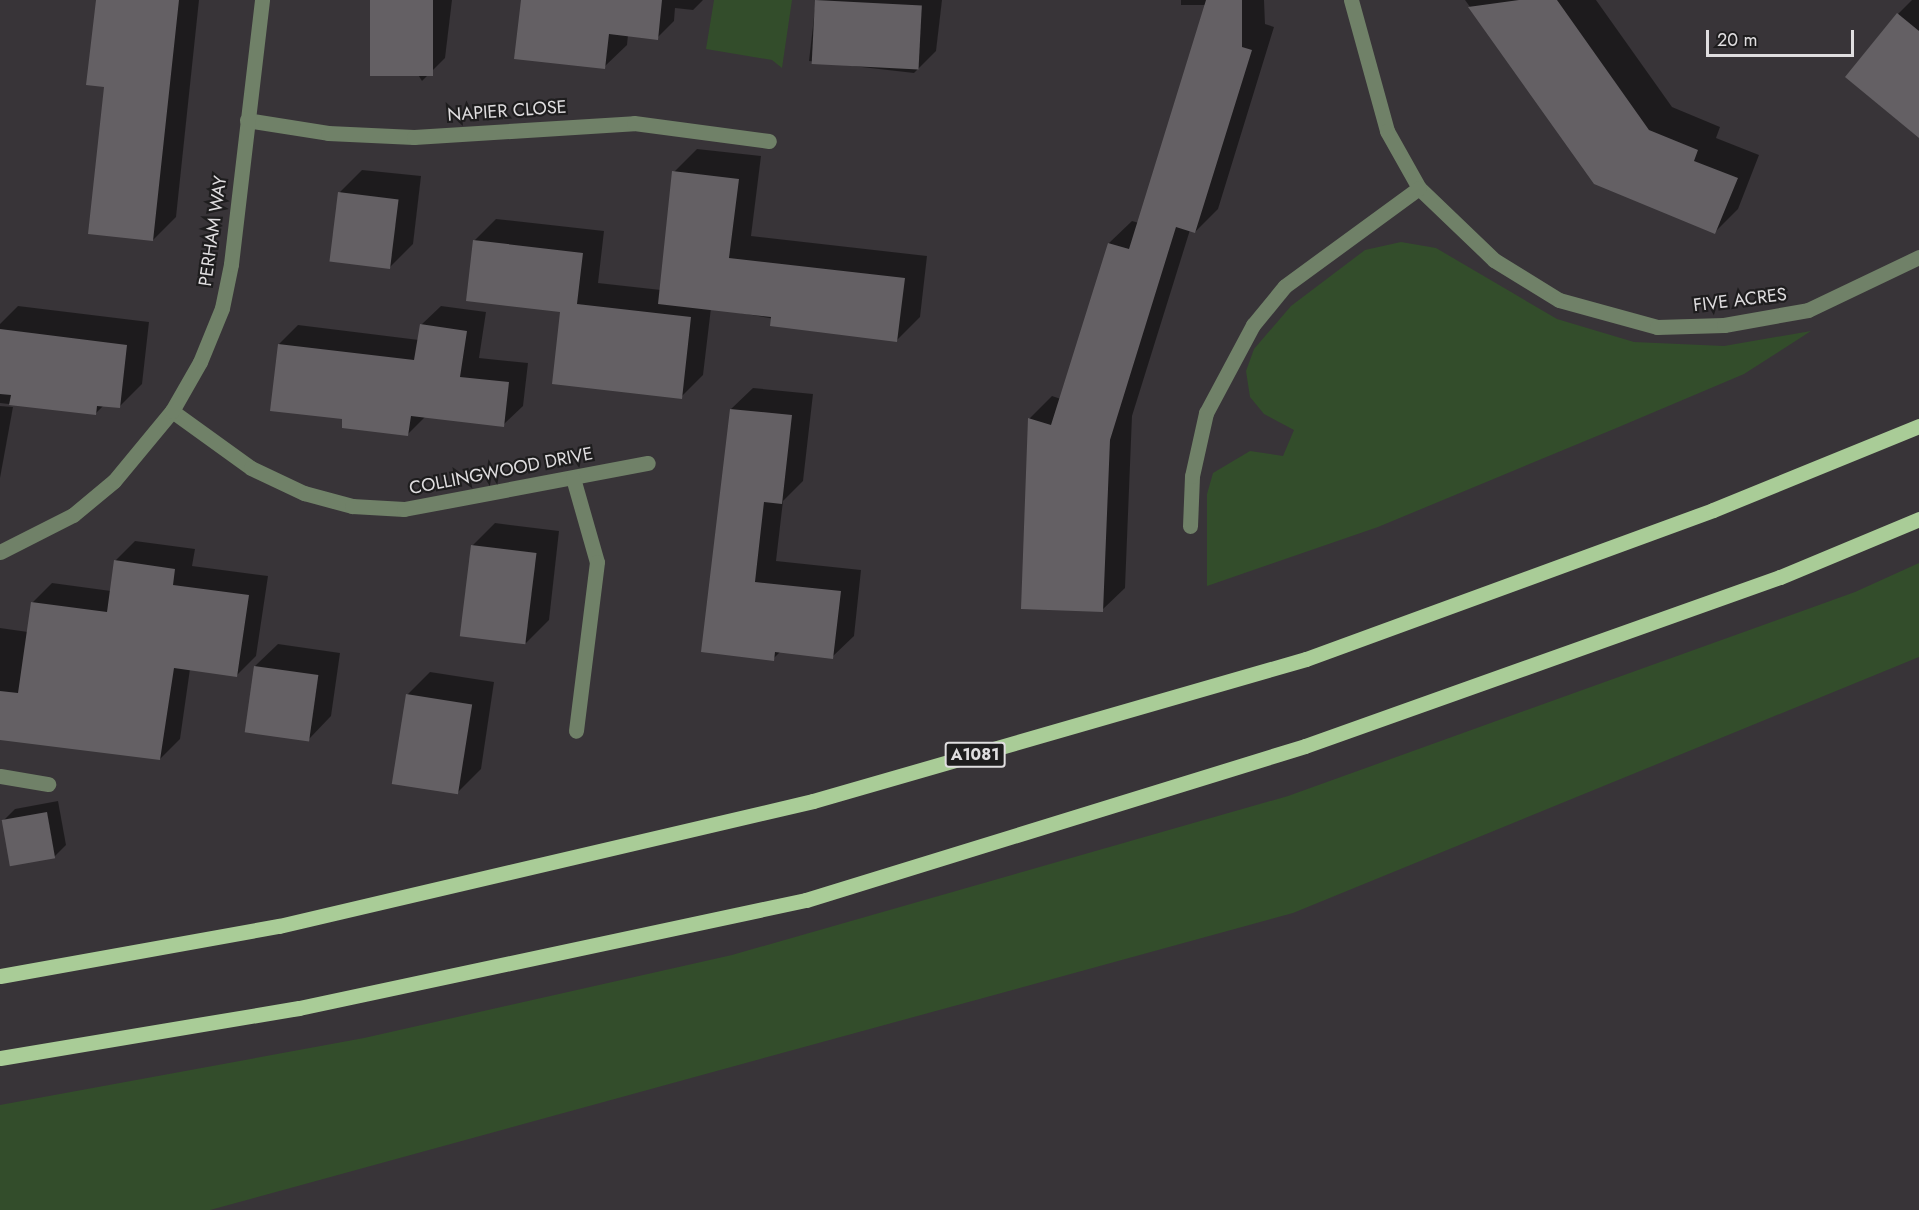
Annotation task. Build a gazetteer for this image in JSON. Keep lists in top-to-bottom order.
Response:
{
  "streets": {
    "main road": ["A1081"],
    "street": [
      "NAPIER CLOSE",
      "PERHAM WAY",
      "FIVE ACRES",
      "COLLINGWOOD DRIVE"
    ]
  },
  "crossings": [
    ["NAPIER CLOSE", "PERHAM WAY"],
    ["PERHAM WAY", "COLLINGWOOD DRIVE"]
  ],
  "scale_bar": "20 m"
}
